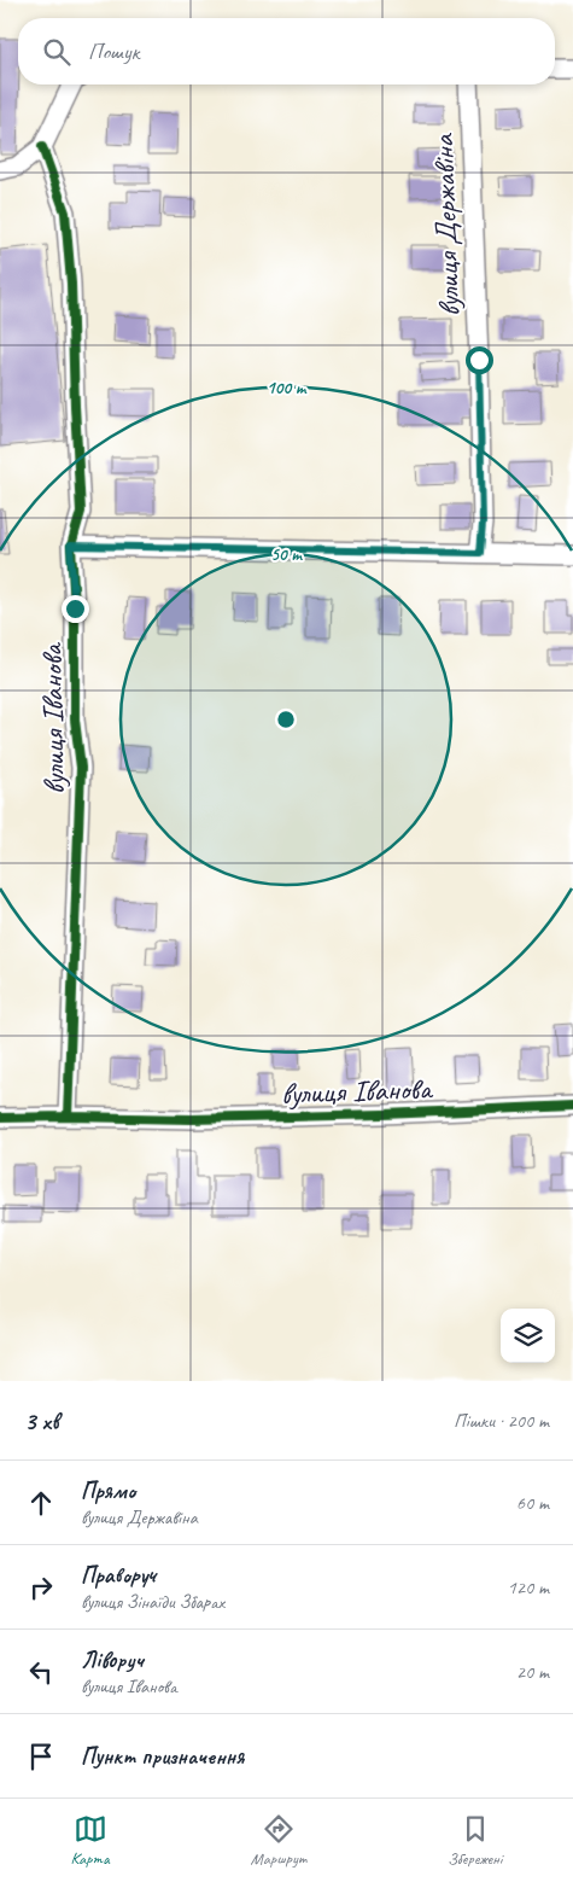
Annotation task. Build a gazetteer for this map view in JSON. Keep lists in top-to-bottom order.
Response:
{
  "streets": {
    "street": ["вулиця Державіна", "вулиця Іванова"]
  },
  "page": {
    "search": "Пошук",
    "heading": ["3 хв", "Пішки · 200 m"],
    "list": [
      ["Прямо", "вулиця Державіна", "60 m"],
      ["Праворуч", "вулиця Зінаїди Збарах", "120 m"],
      ["Ліворуч", "вулиця Іванова", "20 m"],
      "Пункт призначення"
    ],
    "nav": ["Карта", "Маршрут", "Збережені"]
  },
  "rings": ["100 m", "50 m"]
}
